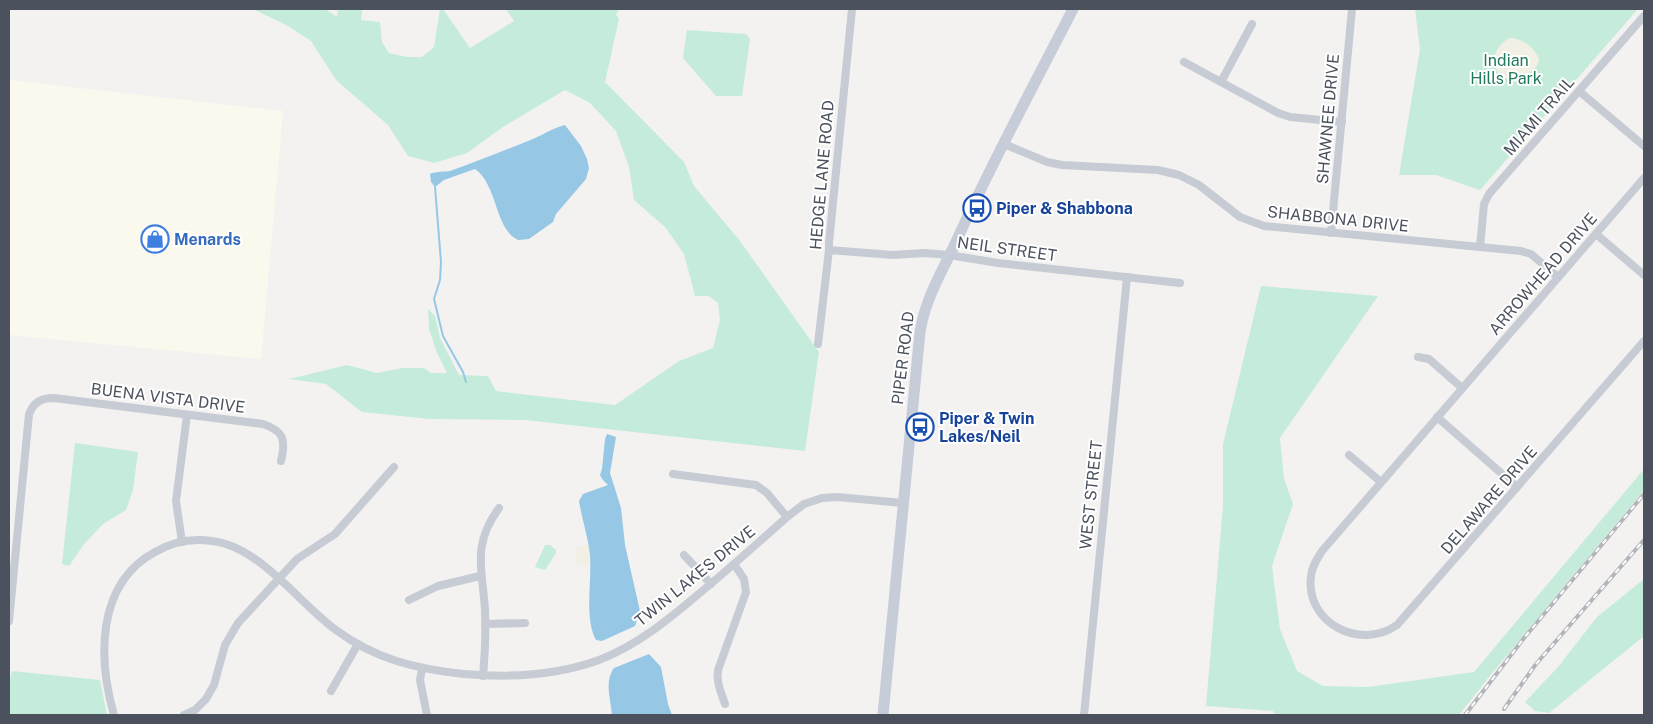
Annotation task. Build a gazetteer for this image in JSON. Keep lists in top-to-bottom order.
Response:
{
  "streets": {
    "street": [
      "MIAMI TRAIL",
      "SHAWNEE DRIVE",
      "HEDGE LANE ROAD",
      "SHABBONA DRIVE",
      "NEIL STREET",
      "ARROWHEAD DRIVE",
      "PIPER ROAD",
      "BUENA VISTA DRIVE",
      "WEST STREET",
      "DELAWARE DRIVE",
      "TWIN LAKES DRIVE"
    ]
  },
  "crossings": [
    ["MIAMI TRAIL", "SHABBONA DRIVE"],
    ["SHAWNEE DRIVE", "SHABBONA DRIVE"],
    ["HEDGE LANE ROAD", "NEIL STREET"],
    ["SHABBONA DRIVE", "ARROWHEAD DRIVE"],
    ["SHABBONA DRIVE", "PIPER ROAD"],
    ["NEIL STREET", "PIPER ROAD"],
    ["NEIL STREET", "WEST STREET"],
    ["ARROWHEAD DRIVE", "DELAWARE DRIVE"],
    ["PIPER ROAD", "TWIN LAKES DRIVE"]
  ],
  "parks": ["Indian Hills Park"],
  "places": {
    "bus stop": ["Piper & Shabbona", "Piper & Twin Lakes/Neil"],
    "shop": ["Menards"]
  }
}
